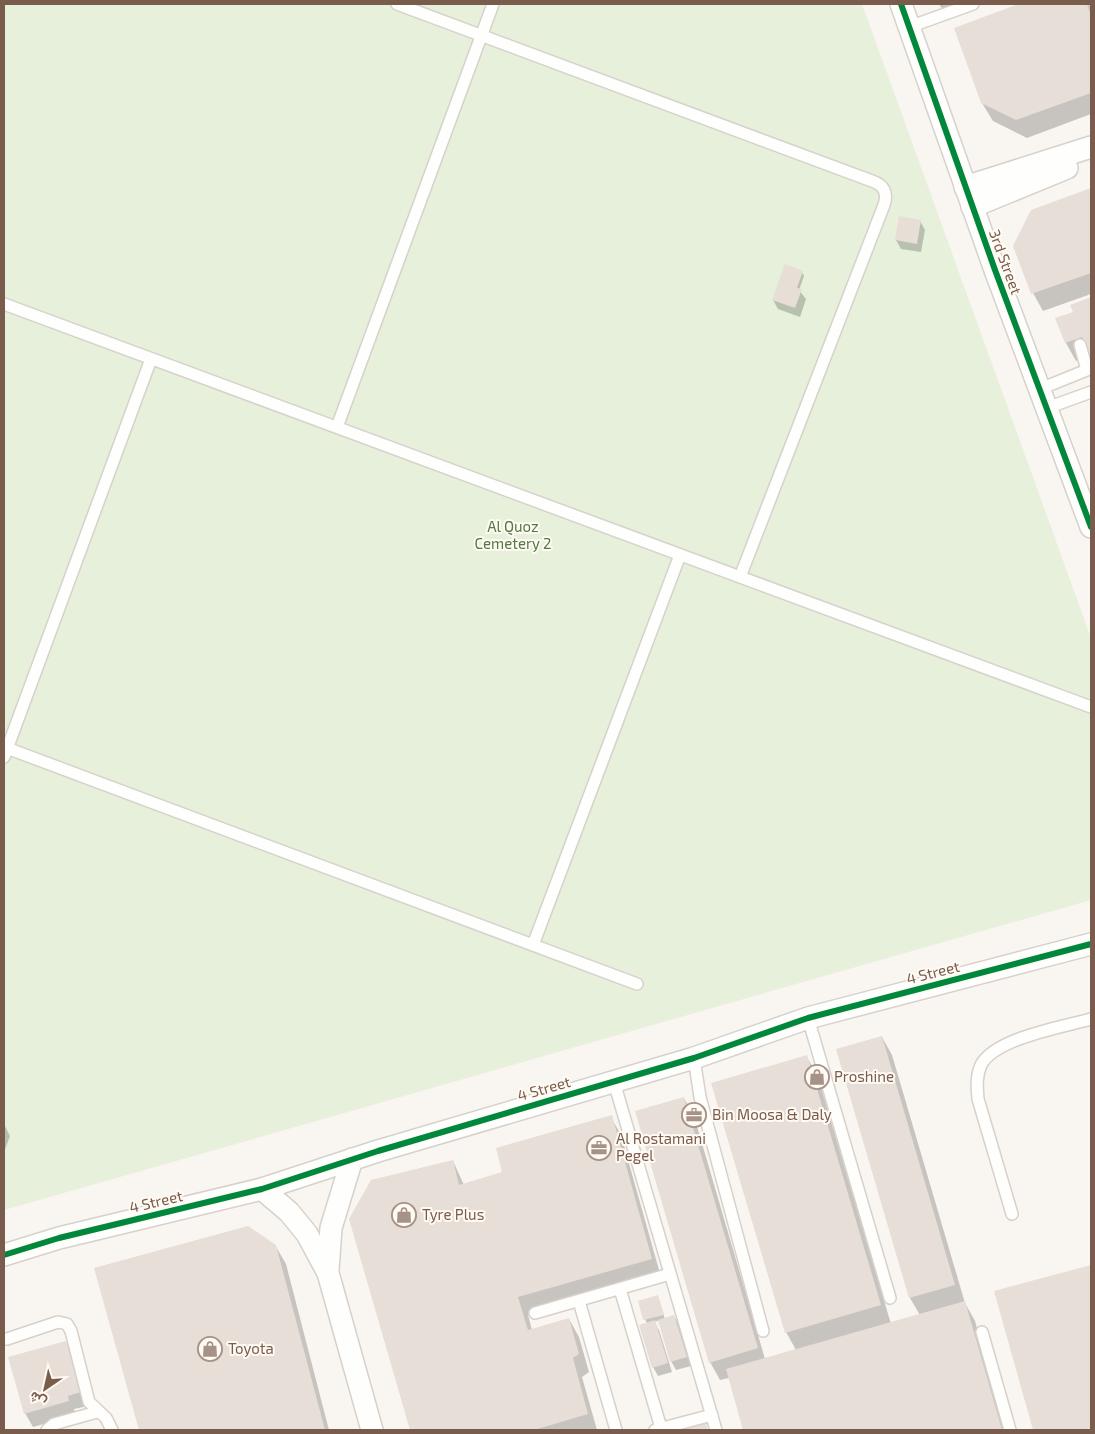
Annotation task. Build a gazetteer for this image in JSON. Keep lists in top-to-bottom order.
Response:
{
  "streets": {
    "street": ["3rd Street", "4 Street"]
  },
  "parks": ["Al Quoz Cemetery 2"],
  "places": {
    "shop": ["Proshine", "Tyre Plus", "Toyota"],
    "office": ["Bin Moosa & Daly", "Al Rostamani Pegel"]
  },
  "north": "bottom left"
}
